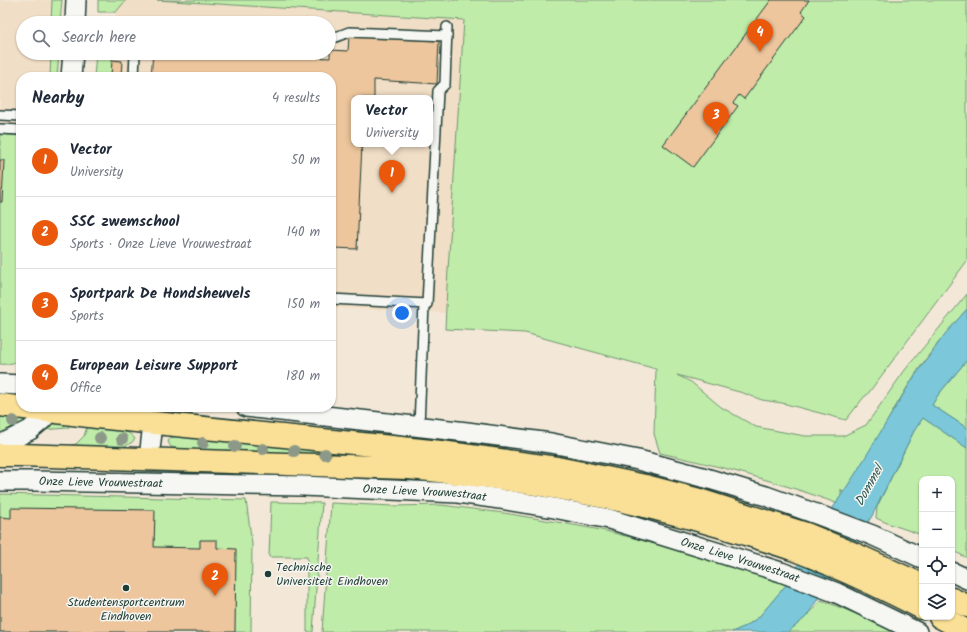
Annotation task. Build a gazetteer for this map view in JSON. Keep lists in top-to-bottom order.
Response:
{
  "streets": {
    "main road": ["Onze Lieve Vrouwestraat"]
  },
  "water": ["Dommel"],
  "places": ["Technische Universiteit Eindhoven", "Studentensportcentrum Eindhoven"],
  "page": {
    "search": "Search here",
    "pins": [
      "4",
      "3",
      "1",
      "2"
    ],
    "heading": ["Nearby", "4 results"],
    "popup": ["Vector", "University"],
    "list": [
      {
        "mark": "1",
        "name": "Vector",
        "note": "University",
        "value": "50 m"
      },
      {
        "mark": "2",
        "name": "SSC zwemschool",
        "note": "Sports · Onze Lieve Vrouwestraat",
        "value": "140 m"
      },
      {
        "mark": "3",
        "name": "Sportpark De Hondsheuvels",
        "note": "Sports",
        "value": "150 m"
      },
      {
        "mark": "4",
        "name": "European Leisure Support",
        "note": "Office",
        "value": "180 m"
      }
    ],
    "map_buttons": ["+", "−"]
  }
}
